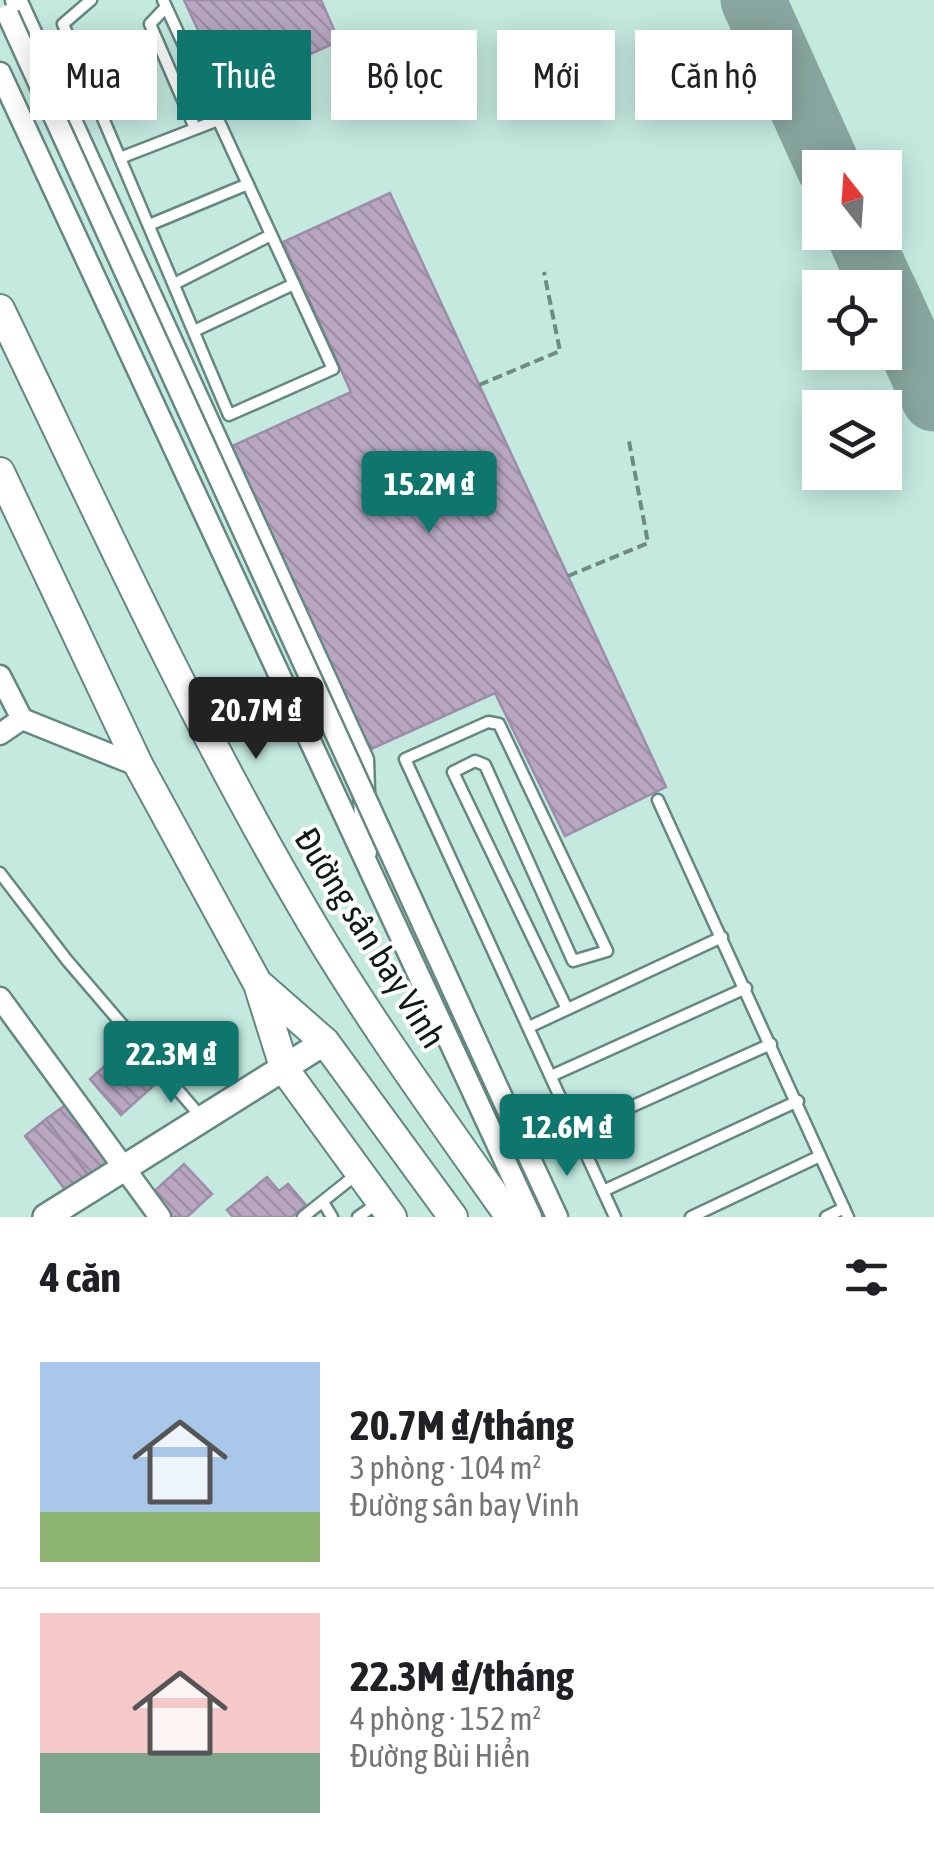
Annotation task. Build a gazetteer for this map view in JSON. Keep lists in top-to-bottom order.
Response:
{
  "streets": {
    "main road": ["Đường sân bay Vinh"]
  },
  "north": "top",
  "page": {
    "chip": [
      "Mua",
      "Thuê",
      "Bộ lọc",
      "Mới",
      "Căn hộ"
    ],
    "price": [
      "15.2M ₫",
      "20.7M ₫",
      "22.3M ₫",
      "12.6M ₫"
    ],
    "heading": "4 căn",
    "list": [
      {
        "name": "20.7M ₫/tháng",
        "note": "3 phòng · 104 m² · Đường sân bay Vinh"
      },
      {
        "name": "22.3M ₫/tháng",
        "note": "4 phòng · 152 m² · Đường Bùi Hiển"
      }
    ]
  }
}
